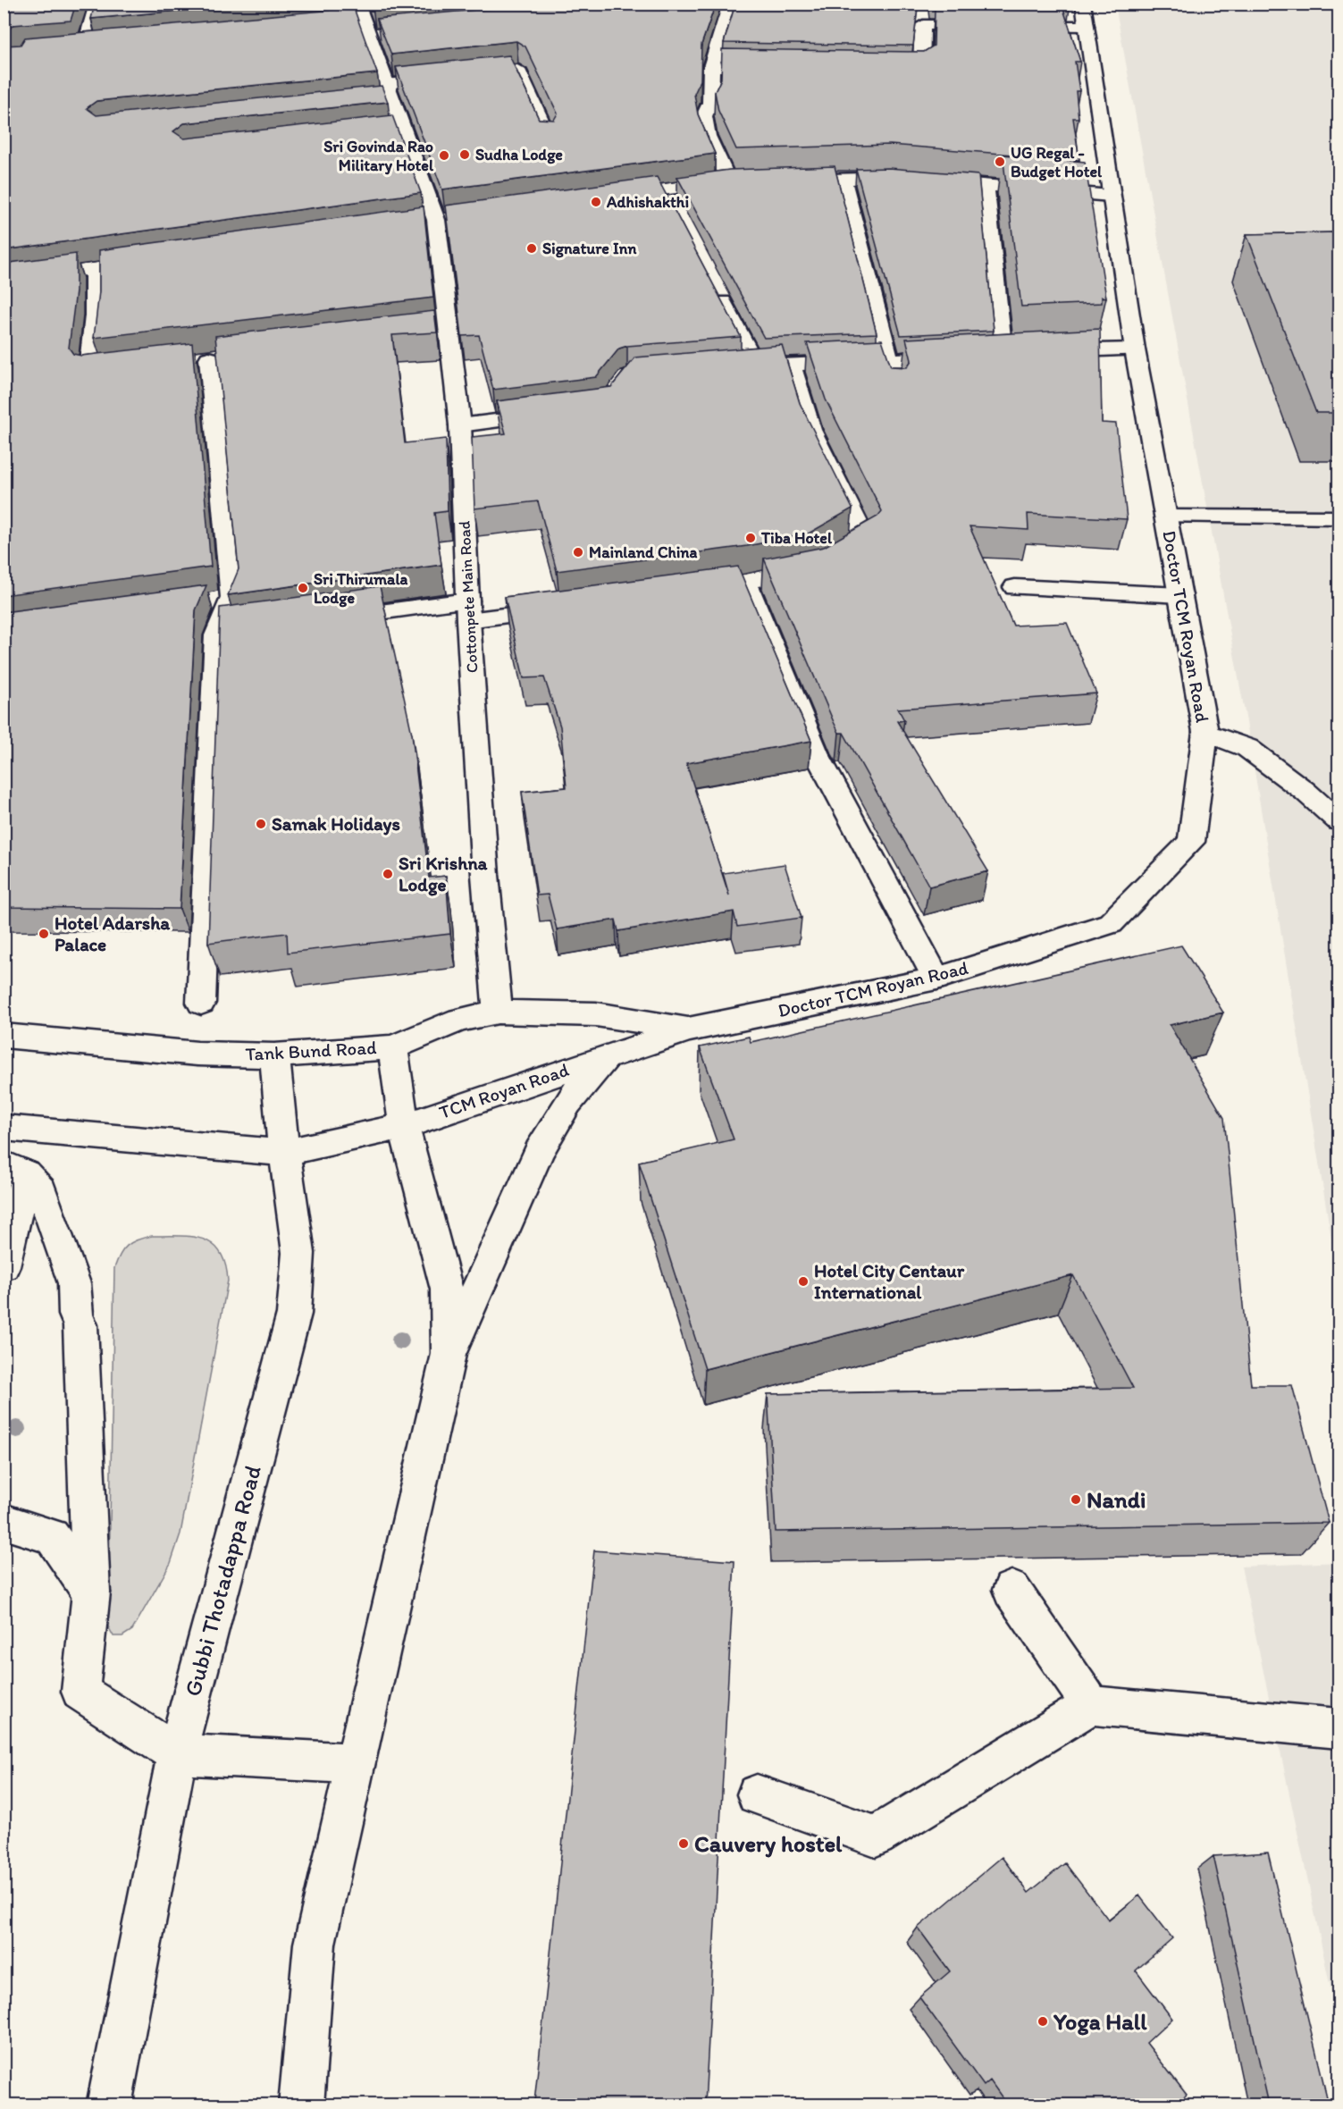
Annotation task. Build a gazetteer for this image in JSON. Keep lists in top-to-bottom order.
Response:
{
  "streets": {
    "main road": [
      "Cottonpete Main Road",
      "Doctor TCM Royan Road",
      "Tank Bund Road",
      "TCM Royan Road",
      "Gubbi Thotadappa Road"
    ]
  },
  "crossings": [
    ["Doctor TCM Royan Road", "TCM Royan Road"],
    ["Tank Bund Road", "TCM Royan Road"],
    ["Tank Bund Road", "Gubbi Thotadappa Road"]
  ],
  "places": [
    "Sudha Lodge",
    "Sri Govinda Rao Military Hotel",
    "UG Regal - Budget Hotel",
    "Adhishakthi",
    "Signature Inn",
    "Tiba Hotel",
    "Mainland China",
    "Sri Thirumala Lodge",
    "Samak Holidays",
    "Sri Krishna Lodge",
    "Hotel Adarsha Palace",
    "Hotel City Centaur International",
    "Nandi",
    "Cauvery hostel",
    "Yoga Hall"
  ]
}
